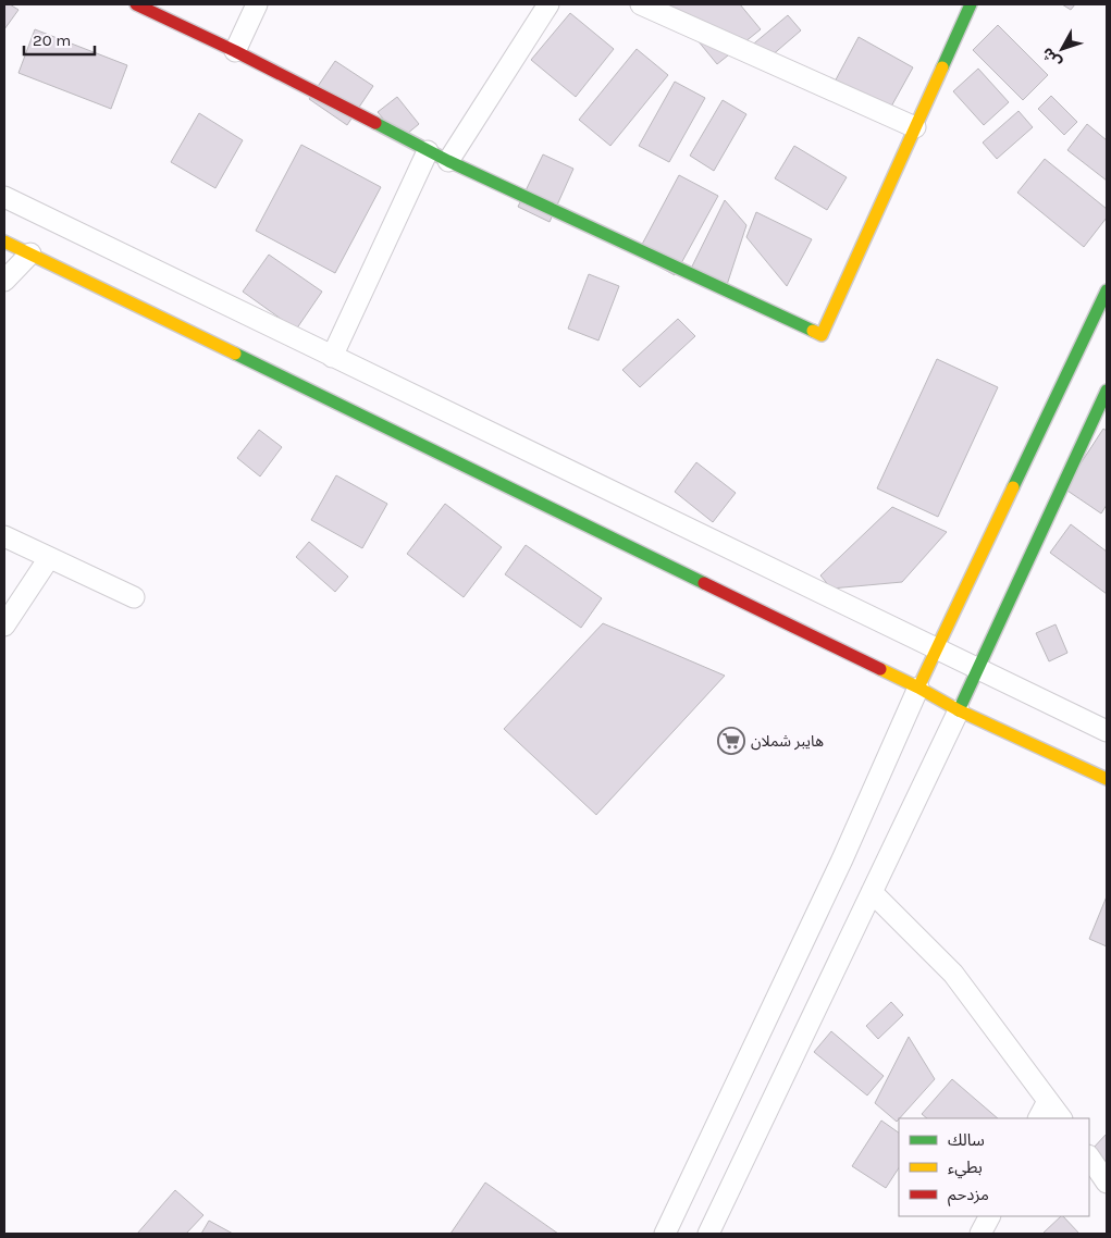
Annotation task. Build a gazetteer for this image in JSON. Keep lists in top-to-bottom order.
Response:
{
  "places": {
    "supermarket": ["هايبر شملان"]
  },
  "legend": ["سالك", "بطيء", "مزدحم"],
  "scale_bar": "20 m",
  "north": "bottom left"
}
